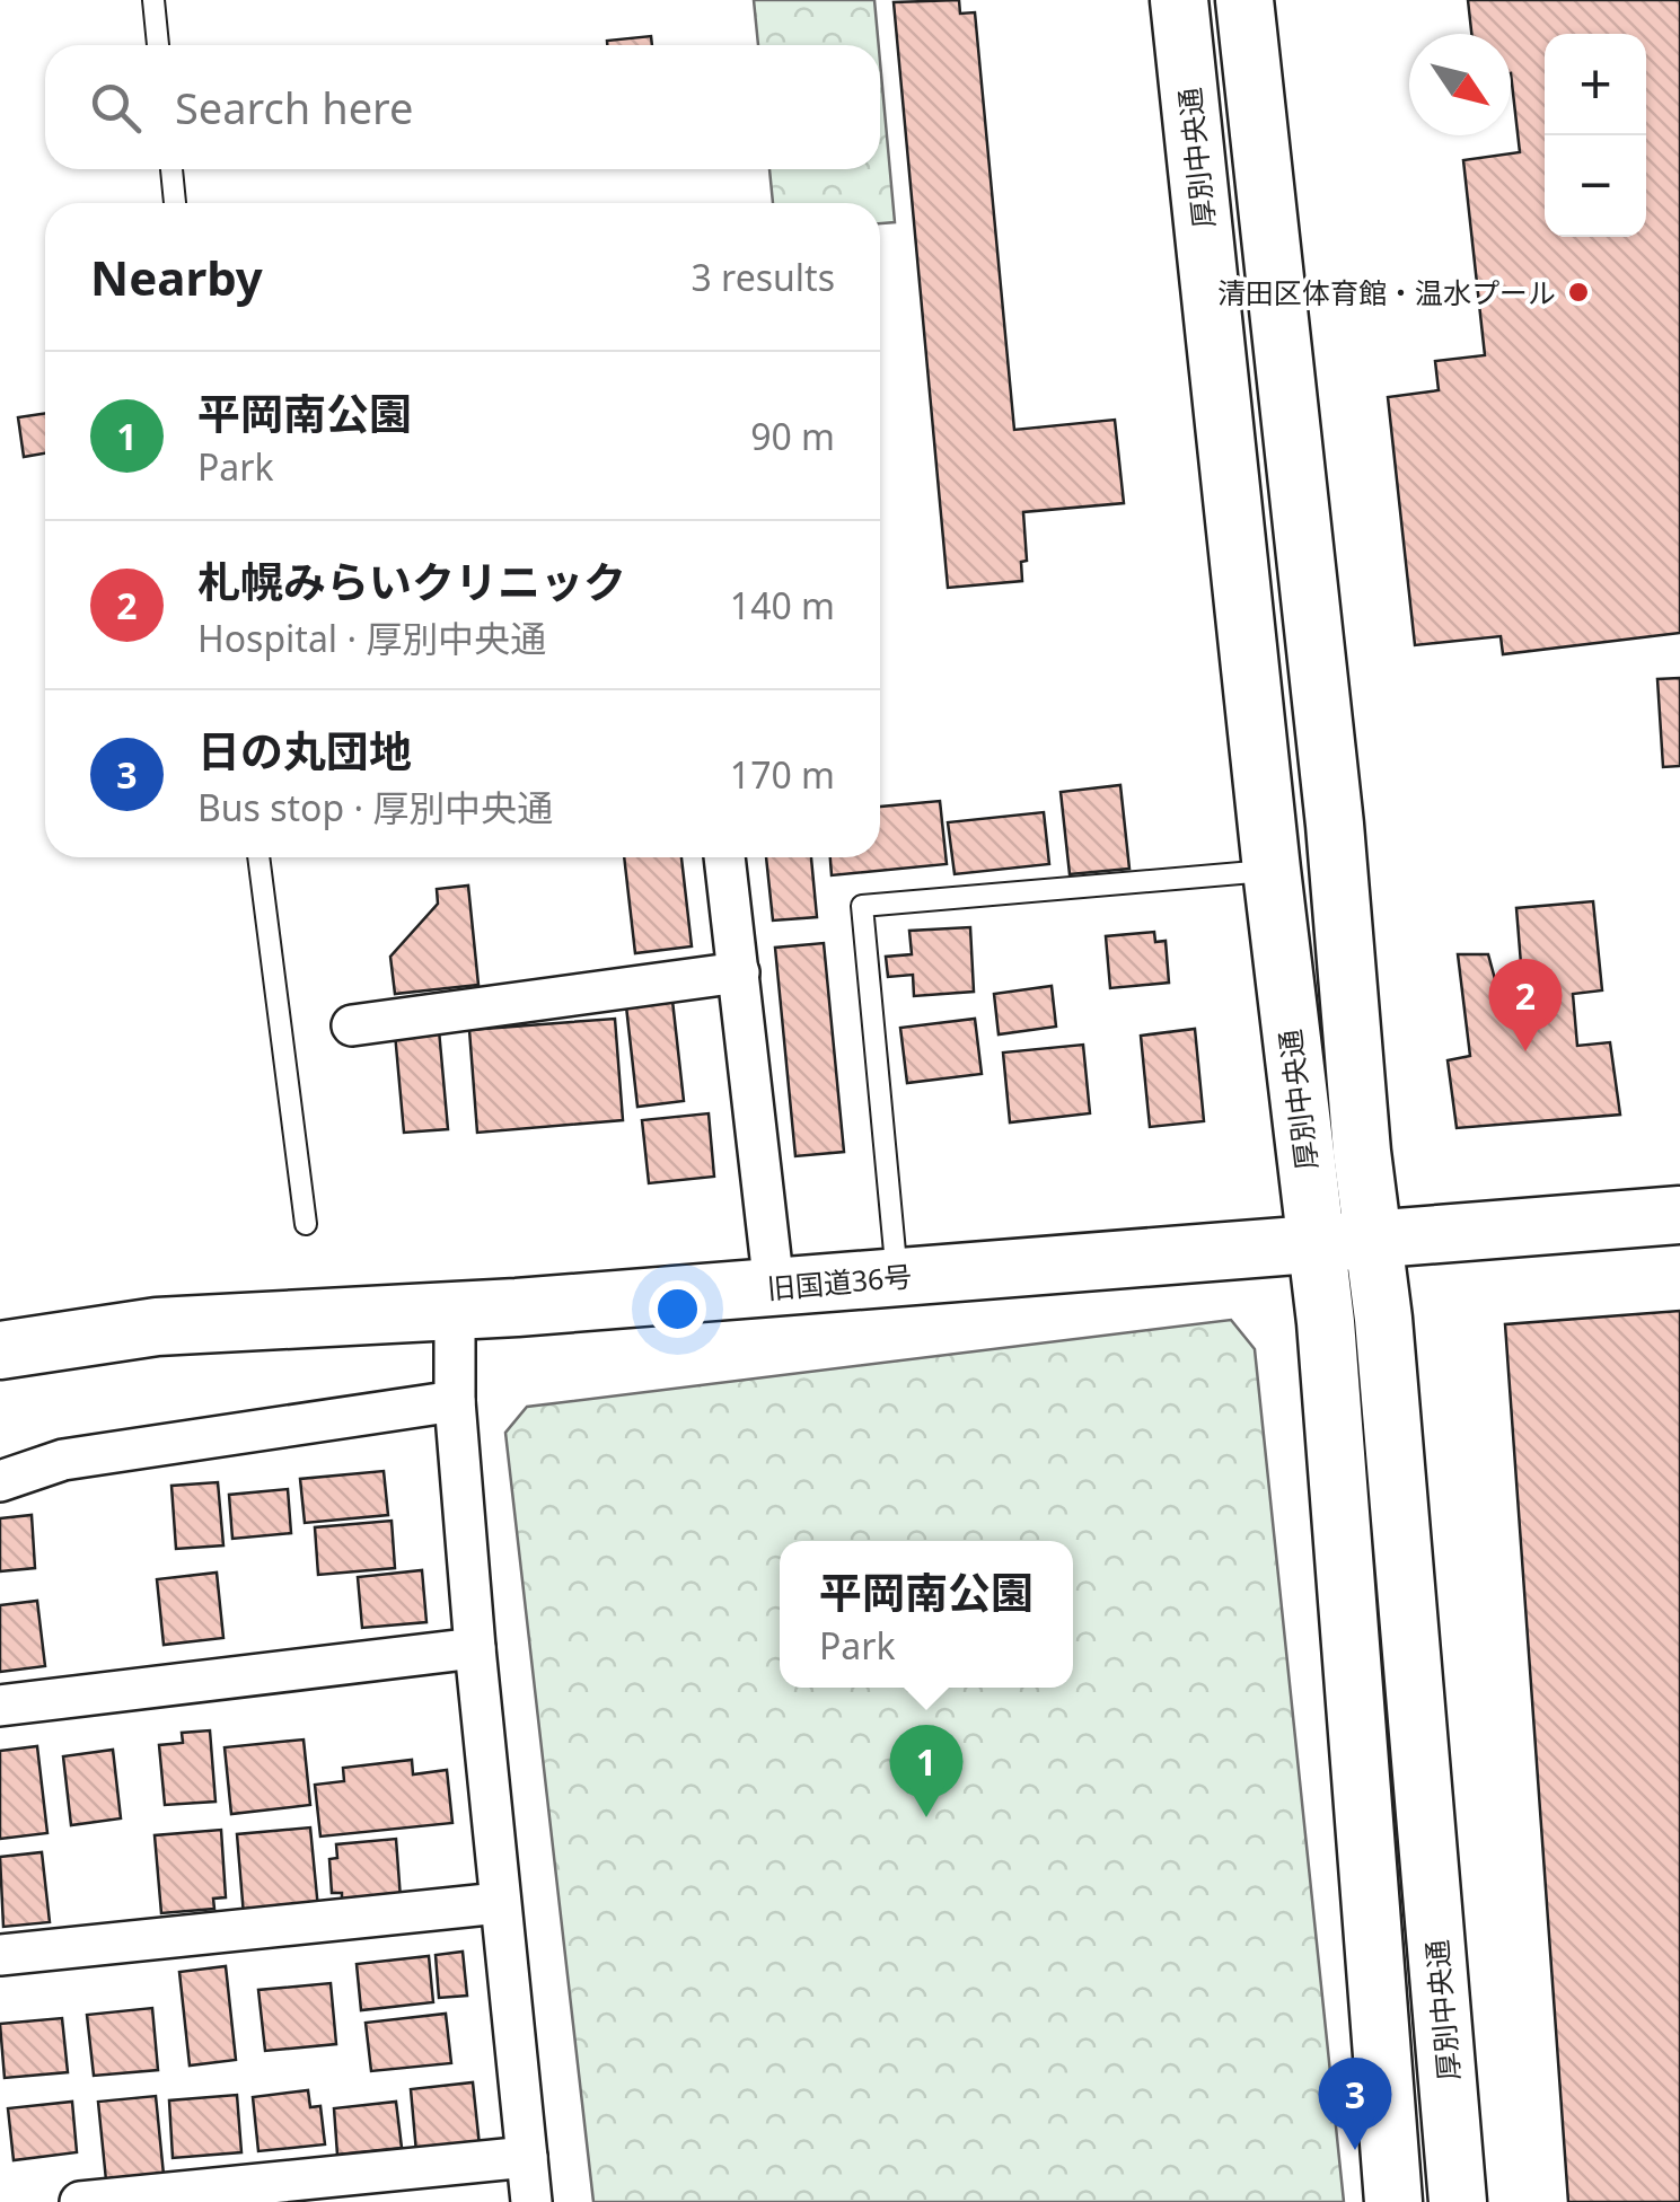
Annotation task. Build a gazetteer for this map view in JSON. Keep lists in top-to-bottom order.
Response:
{
  "streets": {
    "main road": ["厚別中央通", "旧国道36号"]
  },
  "crossings": [
    ["厚別中央通", "旧国道36号"]
  ],
  "places": ["清田区体育館・温水プール"],
  "north": "bottom right",
  "page": {
    "map_buttons": ["+", "−"],
    "search": "Search here",
    "heading": ["Nearby", "3 results"],
    "list": [
      {
        "mark": "1",
        "name": "平岡南公園",
        "note": "Park",
        "value": "90 m"
      },
      {
        "mark": "2",
        "name": "札幌みらいクリニック",
        "note": "Hospital · 厚別中央通",
        "value": "140 m"
      },
      {
        "mark": "3",
        "name": "日の丸団地",
        "note": "Bus stop · 厚別中央通",
        "value": "170 m"
      }
    ],
    "pins": ["2", "1", "3"],
    "popup": ["平岡南公園", "Park"]
  }
}
